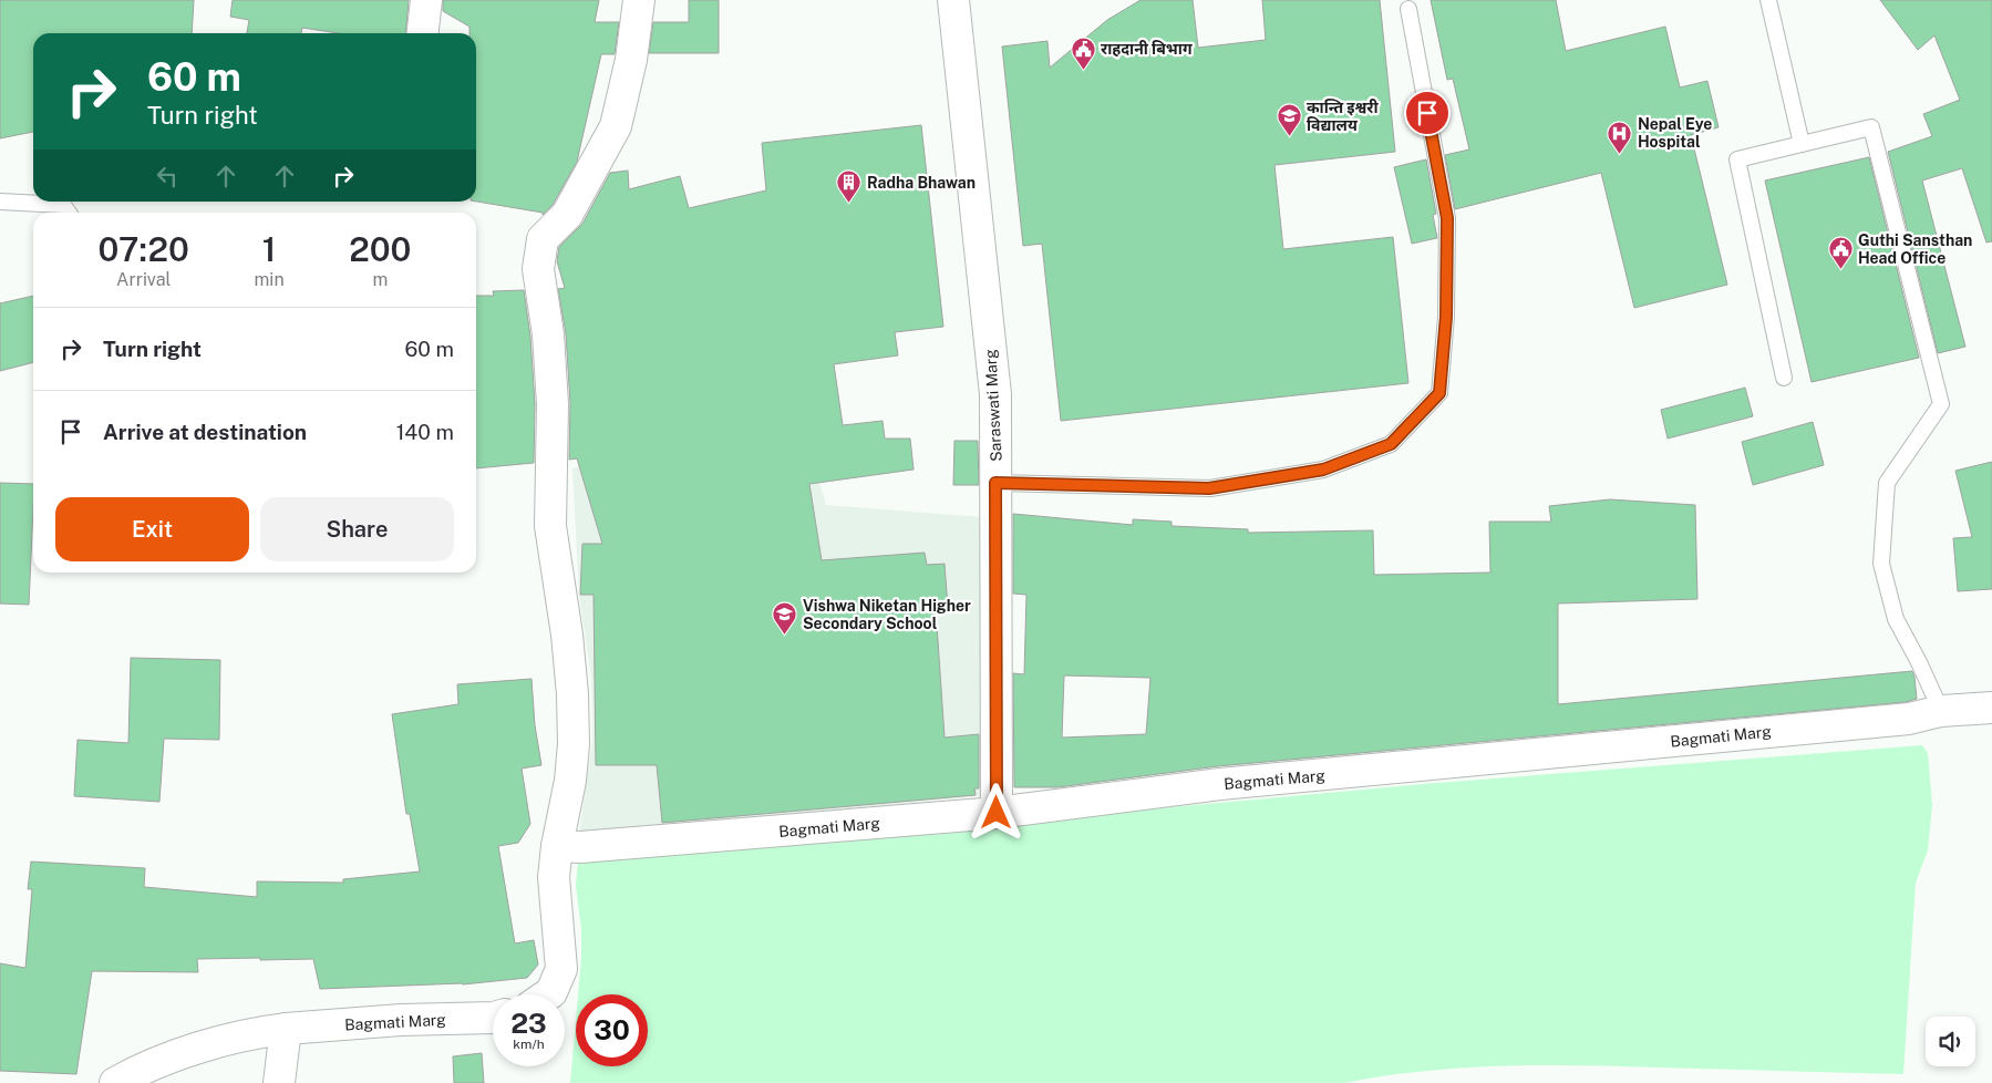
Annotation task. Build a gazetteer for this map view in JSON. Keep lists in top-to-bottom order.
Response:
{
  "streets": {
    "street": ["Saraswati Marg", "Bagmati Marg"]
  },
  "crossings": [
    ["Saraswati Marg", "Bagmati Marg"]
  ],
  "places": {
    "public building": ["राहदानी बिभाग", "Guthi Sansthan Head Office"],
    "school or university": ["कान्ति इश्वरी विद्यालय", "Vishwa Niketan Higher Secondary School"],
    "hospital": ["Nepal Eye Hospital"],
    "building": ["Radha Bhawan"]
  },
  "page": {
    "turn": ["60 m", "Turn right"],
    "eta": [
      "07:20",
      "Arrival",
      "1",
      "min",
      "200",
      "m"
    ],
    "list": [
      {
        "name": "Turn right",
        "value": "60 m"
      },
      {
        "name": "Arrive at destination",
        "value": "140 m"
      }
    ],
    "buttons": ["Exit", "Share"],
    "speed": "23 km/h",
    "limit": "30"
  }
}
